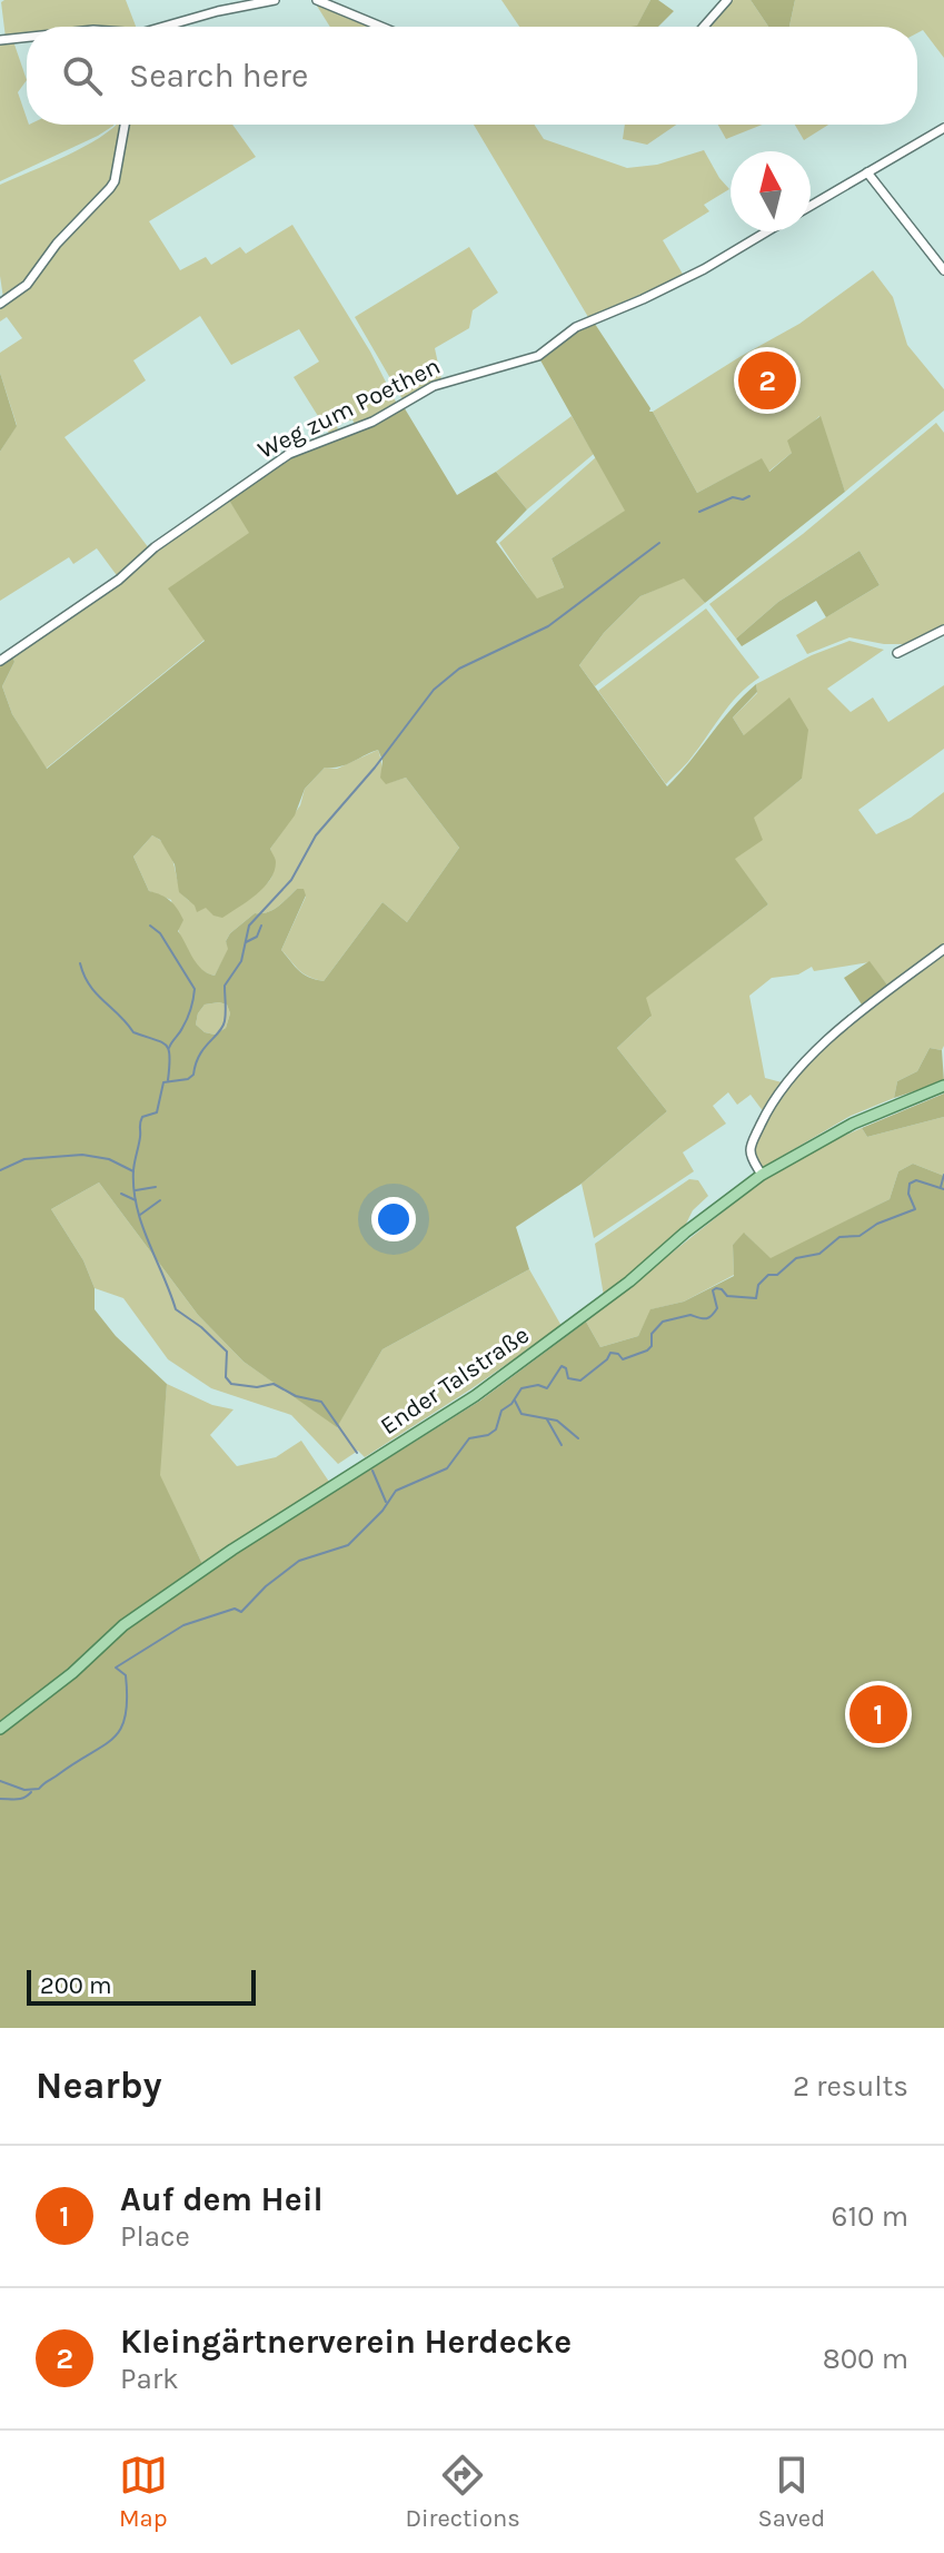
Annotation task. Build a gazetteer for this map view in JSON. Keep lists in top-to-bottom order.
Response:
{
  "streets": {
    "main road": ["Ender Talstraße"],
    "street": ["Weg zum Poethen"]
  },
  "scale_bar": "200 m",
  "north": "top",
  "page": {
    "search": "Search here",
    "pins": ["2", "1"],
    "scale": "200 m",
    "heading": ["Nearby", "2 results"],
    "list": [
      {
        "mark": "1",
        "name": "Auf dem Heil",
        "note": "Place",
        "value": "610 m"
      },
      {
        "mark": "2",
        "name": "Kleingärtnerverein Herdecke",
        "note": "Park",
        "value": "800 m"
      }
    ],
    "nav": ["Map", "Directions", "Saved"]
  }
}
